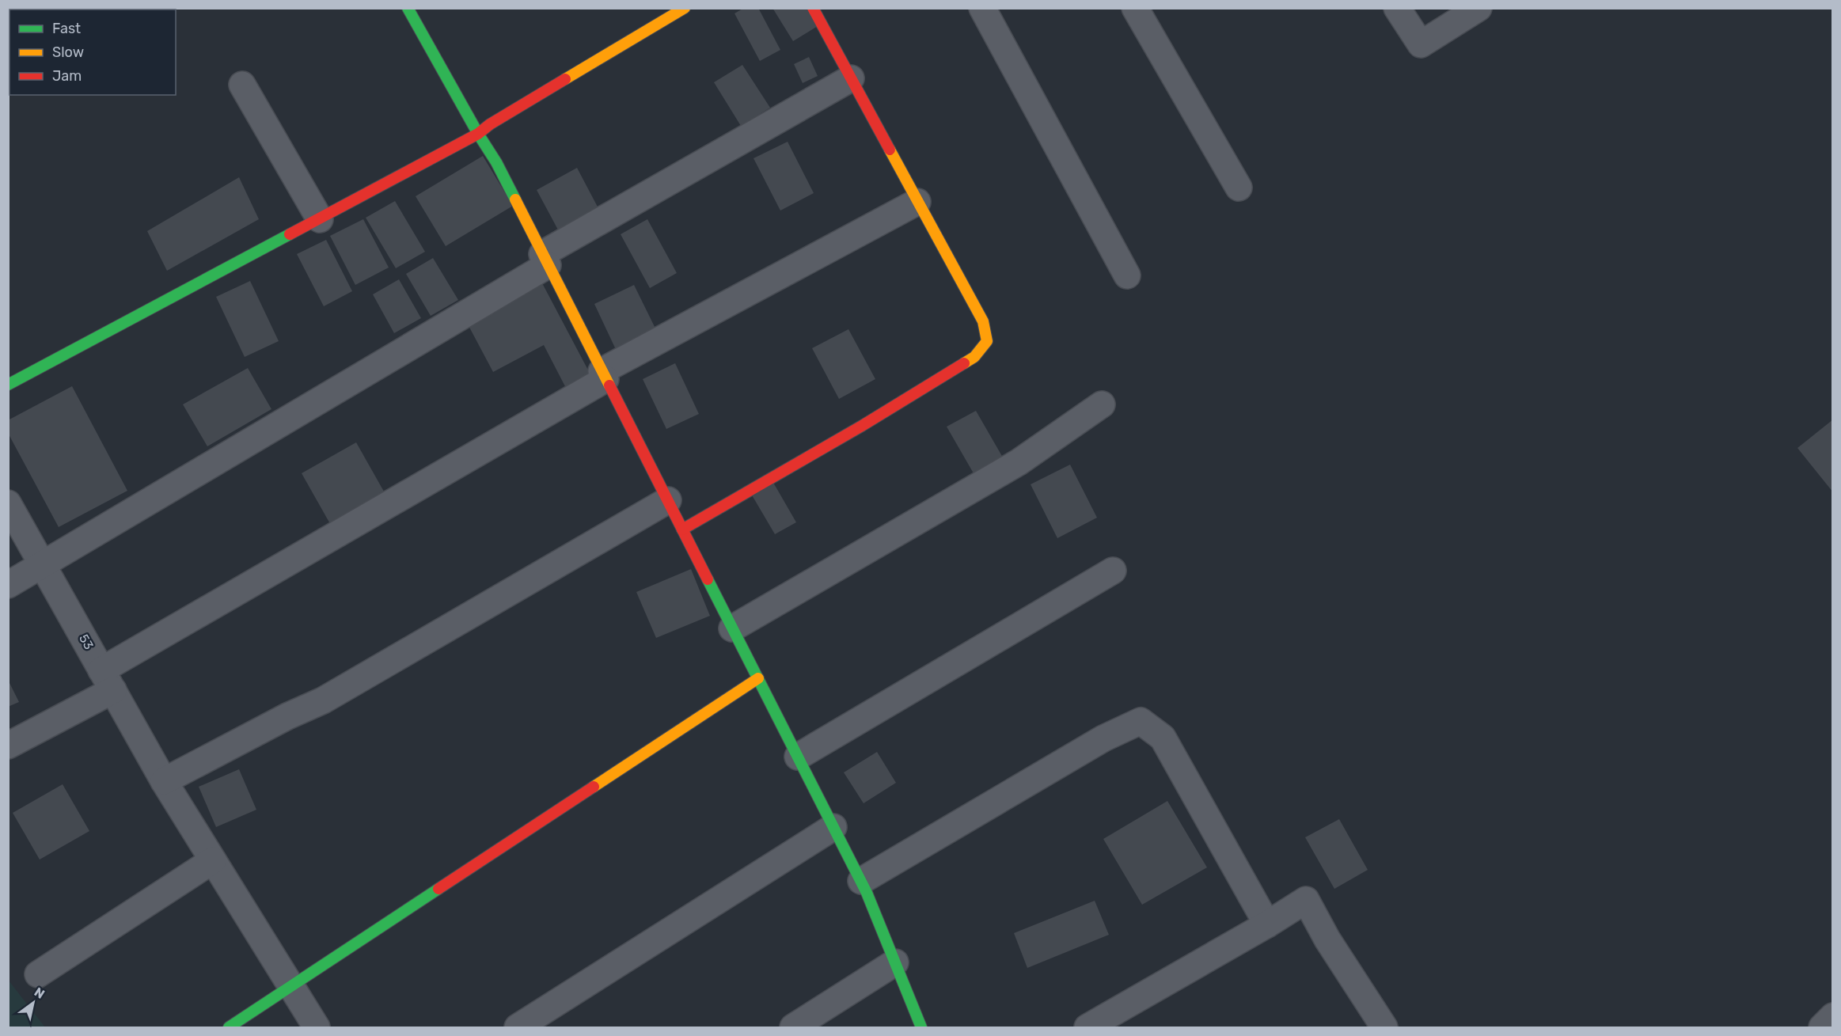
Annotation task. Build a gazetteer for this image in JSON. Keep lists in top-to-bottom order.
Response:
{
  "streets": {
    "street": ["53"]
  },
  "legend": ["Fast", "Slow", "Jam"],
  "north": "top right"
}
